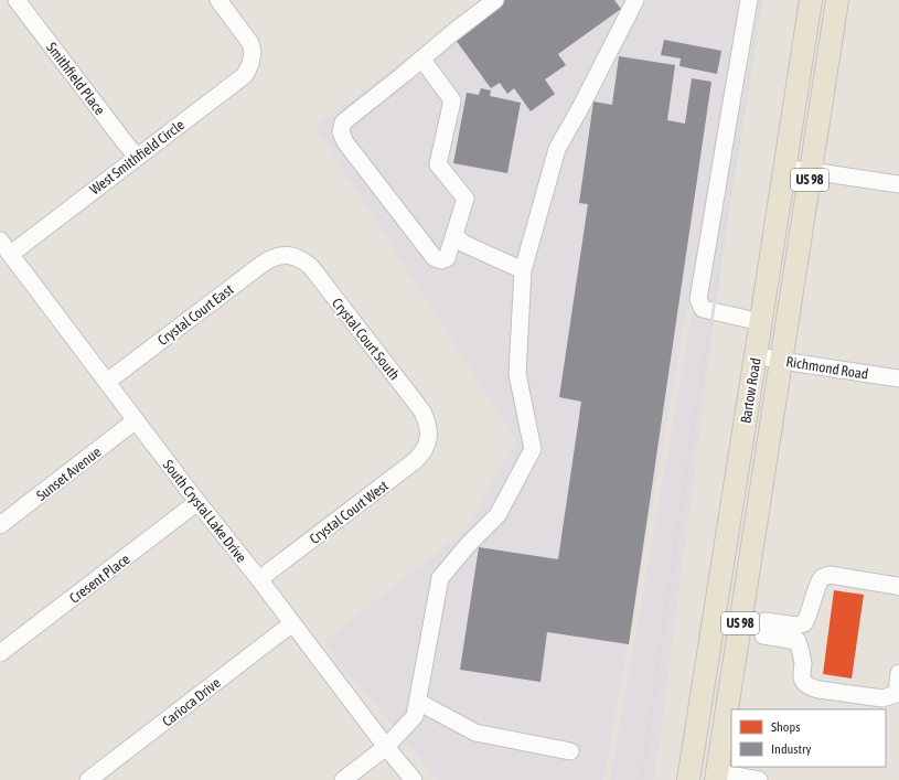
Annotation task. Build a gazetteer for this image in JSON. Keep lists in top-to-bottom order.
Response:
{
  "streets": {
    "main road": ["US 98", "Bartow Road"],
    "street": [
      "Smithfield Place",
      "West Smithfield Circle",
      "Crystal Court East",
      "Crystal Court South",
      "Richmond Road",
      "Sunset Avenue",
      "South Crystal Lake Drive",
      "Crystal Court West",
      "Cresent Place",
      "Carioca Drive"
    ]
  },
  "crossings": [
    ["Smithfield Place", "West Smithfield Circle"],
    ["West Smithfield Circle", "South Crystal Lake Drive"],
    ["Crystal Court East", "Crystal Court South"],
    ["Crystal Court East", "South Crystal Lake Drive"],
    ["Crystal Court South", "Crystal Court West"],
    ["Richmond Road", "Bartow Road"],
    ["Sunset Avenue", "South Crystal Lake Drive"],
    ["South Crystal Lake Drive", "Crystal Court West"],
    ["South Crystal Lake Drive", "Cresent Place"],
    ["South Crystal Lake Drive", "Carioca Drive"]
  ],
  "legend": ["Shops", "Industry"]
}
